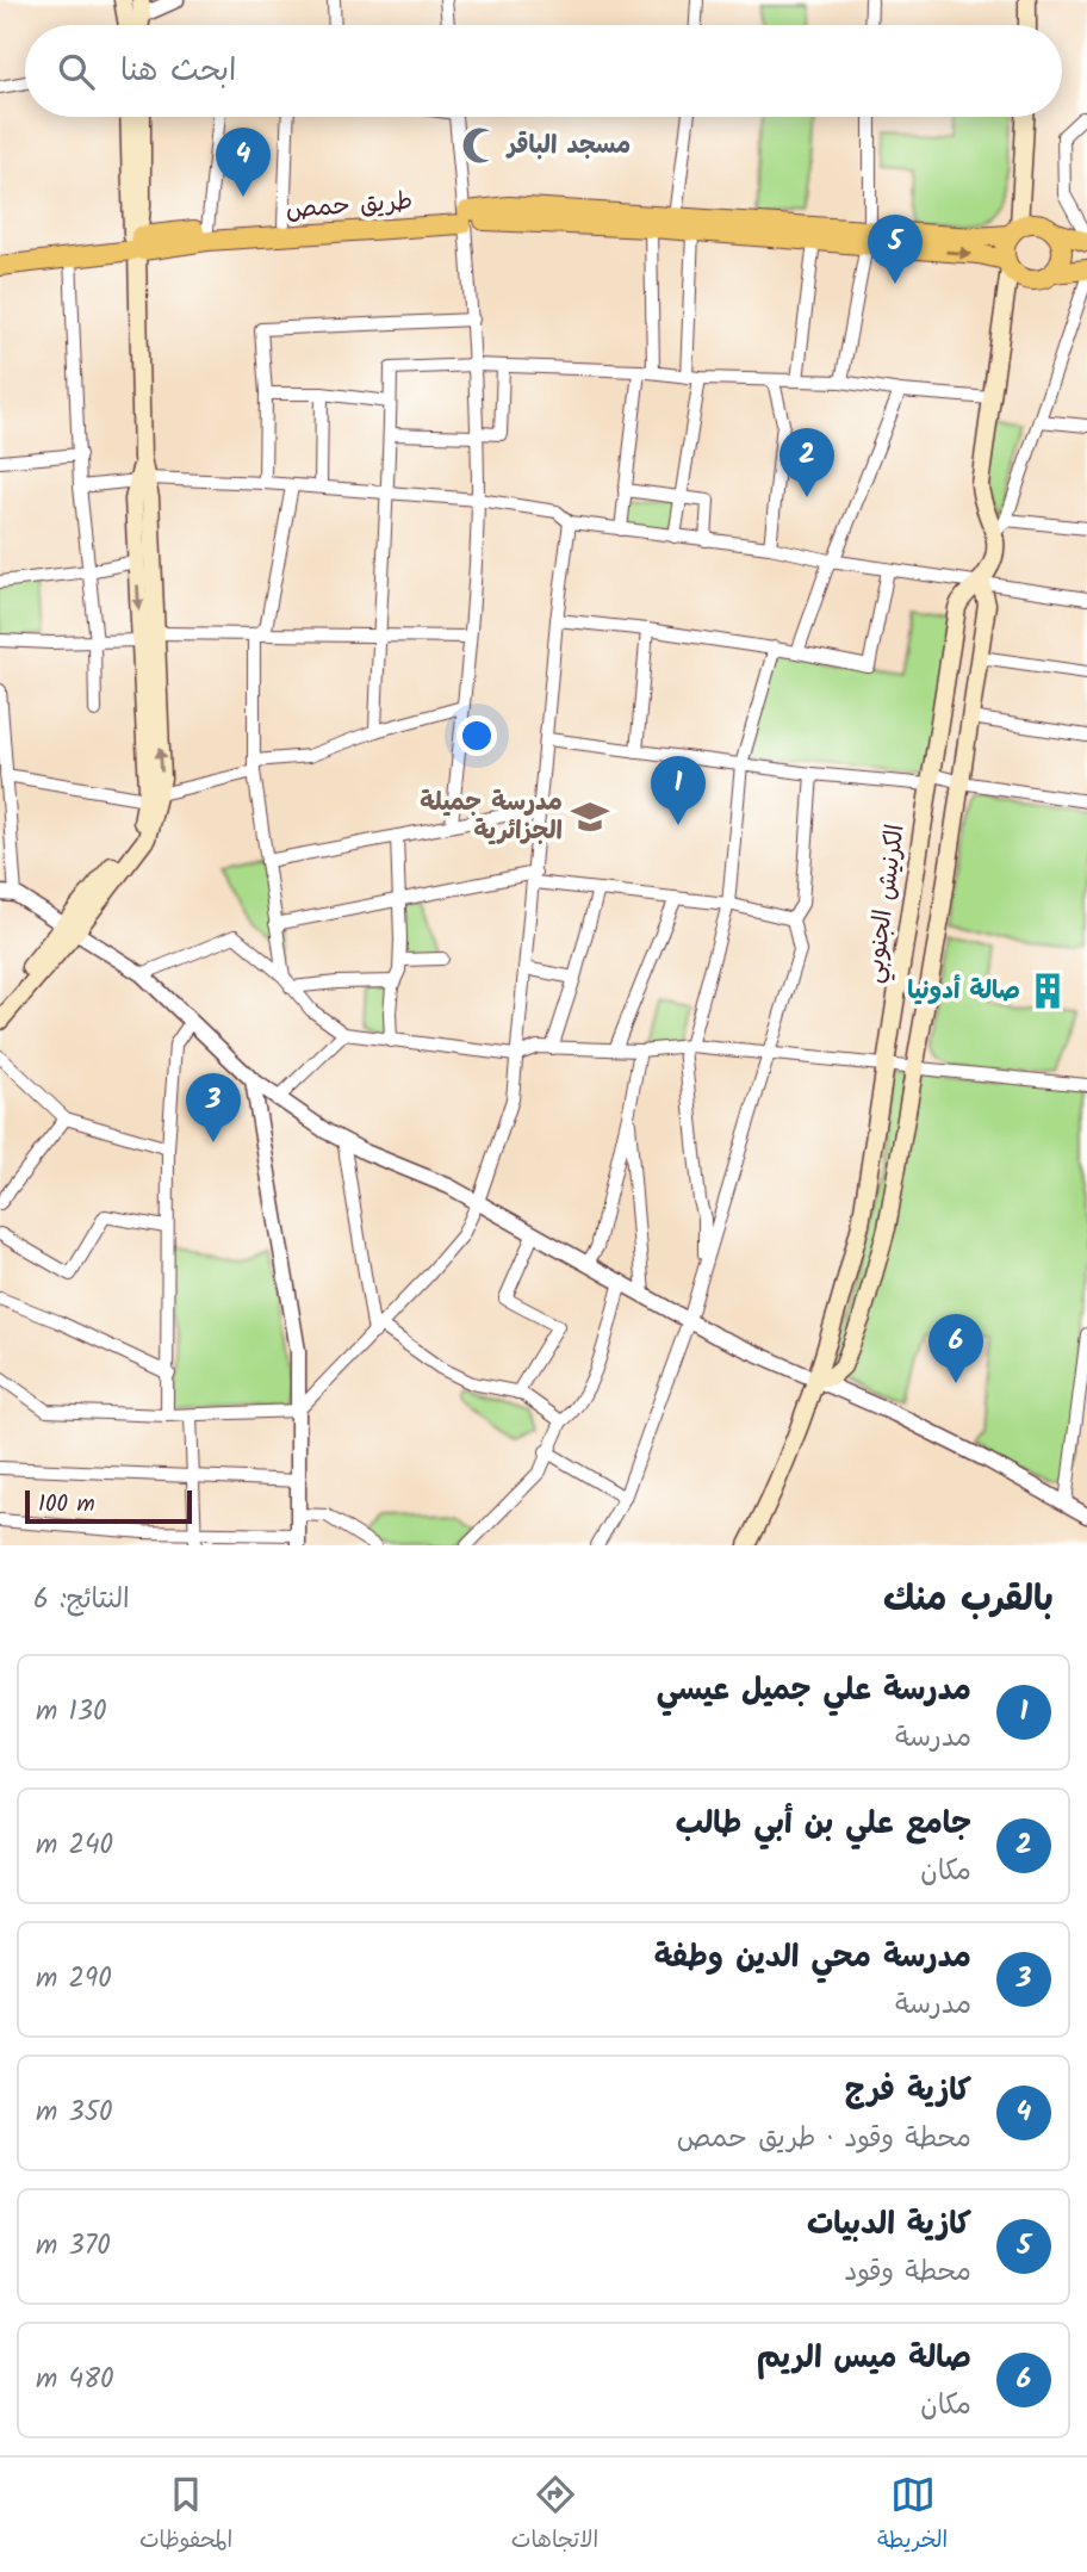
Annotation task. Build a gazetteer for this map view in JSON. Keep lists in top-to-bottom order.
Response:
{
  "streets": {
    "main road": ["طريق حمص", "الكرنيش الجنوبي"]
  },
  "places": {
    "mosque": ["مسجد الباقر"],
    "school or university": ["مدرسة جميلة الجزائرية"],
    "building": ["صالة أدونيا"]
  },
  "scale_bar": "100 m",
  "page": {
    "search": "ابحث هنا",
    "pins": [
      "4",
      "5",
      "2",
      "1",
      "3",
      "6"
    ],
    "scale": "100 m",
    "heading": ["بالقرب منك", "النتائج: 6"],
    "list": [
      {
        "mark": "1",
        "name": "مدرسة علي جميل عيسي",
        "note": "مدرسة",
        "value": "130 m"
      },
      {
        "mark": "2",
        "name": "جامع علي بن أبي طالب",
        "note": "مكان",
        "value": "240 m"
      },
      {
        "mark": "3",
        "name": "مدرسة محي الدين وطفة",
        "note": "مدرسة",
        "value": "290 m"
      },
      {
        "mark": "4",
        "name": "كازية فرج",
        "note": "محطة وقود · طريق حمص",
        "value": "350 m"
      },
      {
        "mark": "5",
        "name": "كازية الدبيات",
        "note": "محطة وقود",
        "value": "370 m"
      },
      {
        "mark": "6",
        "name": "صالة ميس الريم",
        "note": "مكان",
        "value": "480 m"
      }
    ],
    "nav": ["الخريطة", "الاتجاهات", "المحفوظات"]
  }
}
